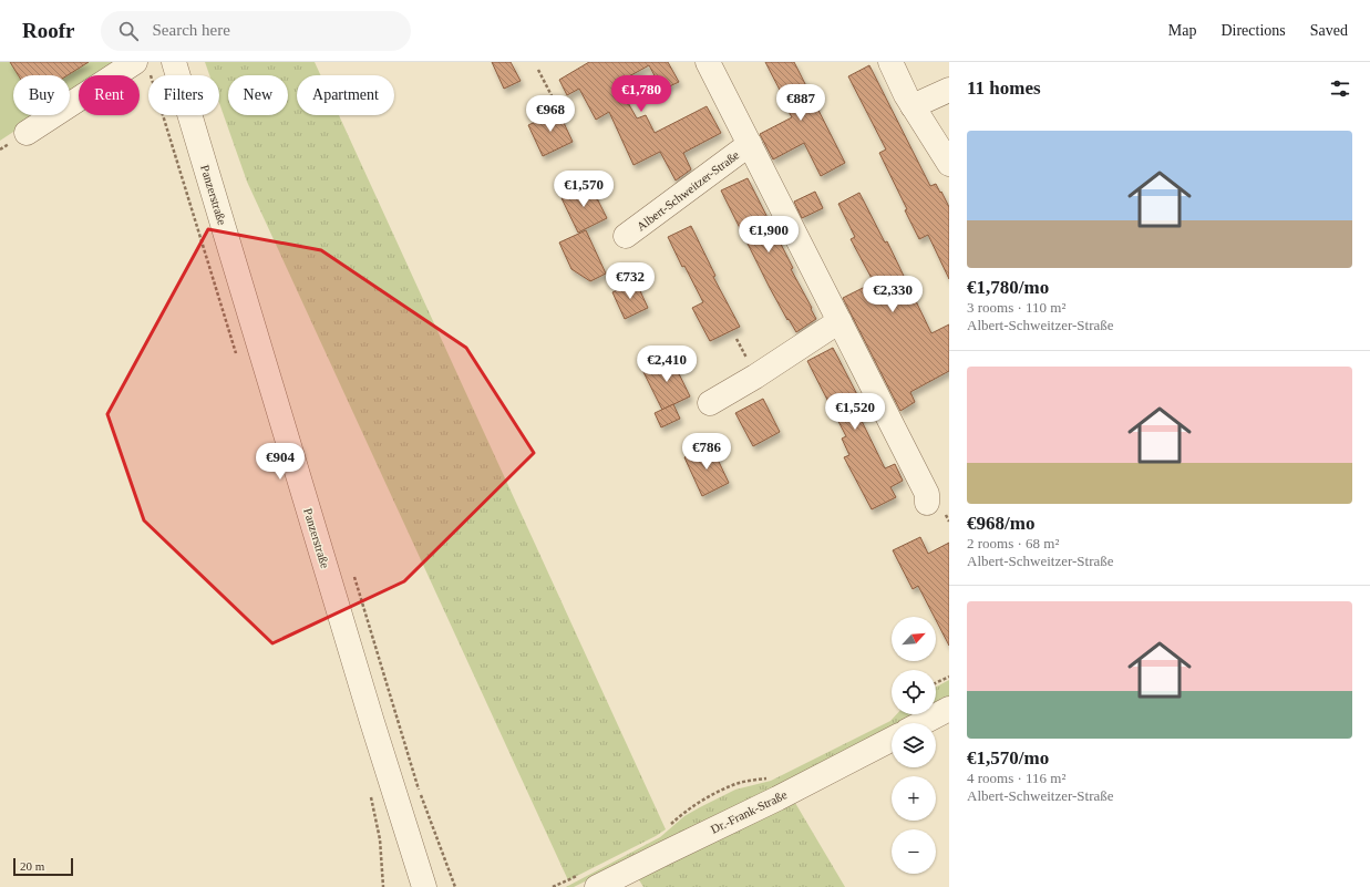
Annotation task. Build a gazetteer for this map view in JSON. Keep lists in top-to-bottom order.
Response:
{
  "streets": {
    "street": ["Albert-Schweitzer-Straße", "Panzerstraße", "Dr.-Frank-Straße"]
  },
  "scale_bar": "20 m",
  "north": "top right",
  "page": {
    "header": "Roofr",
    "search": "Search here",
    "nav": ["Map", "Directions", "Saved"],
    "heading": "11 homes",
    "price": [
      "€1,780",
      "€887",
      "€968",
      "€1,570",
      "€1,900",
      "€732",
      "€2,330",
      "€2,410",
      "€1,520",
      "€786",
      "€904"
    ],
    "chip": [
      "Buy",
      "Rent",
      "Filters",
      "New",
      "Apartment"
    ],
    "list": [
      {
        "name": "€1,780/mo",
        "note": "3 rooms · 110 m² · Albert-Schweitzer-Straße"
      },
      {
        "name": "€968/mo",
        "note": "2 rooms · 68 m² · Albert-Schweitzer-Straße"
      },
      {
        "name": "€1,570/mo",
        "note": "4 rooms · 116 m² · Albert-Schweitzer-Straße"
      }
    ],
    "map_buttons": ["+", "−"],
    "scale": "20 m"
  }
}
